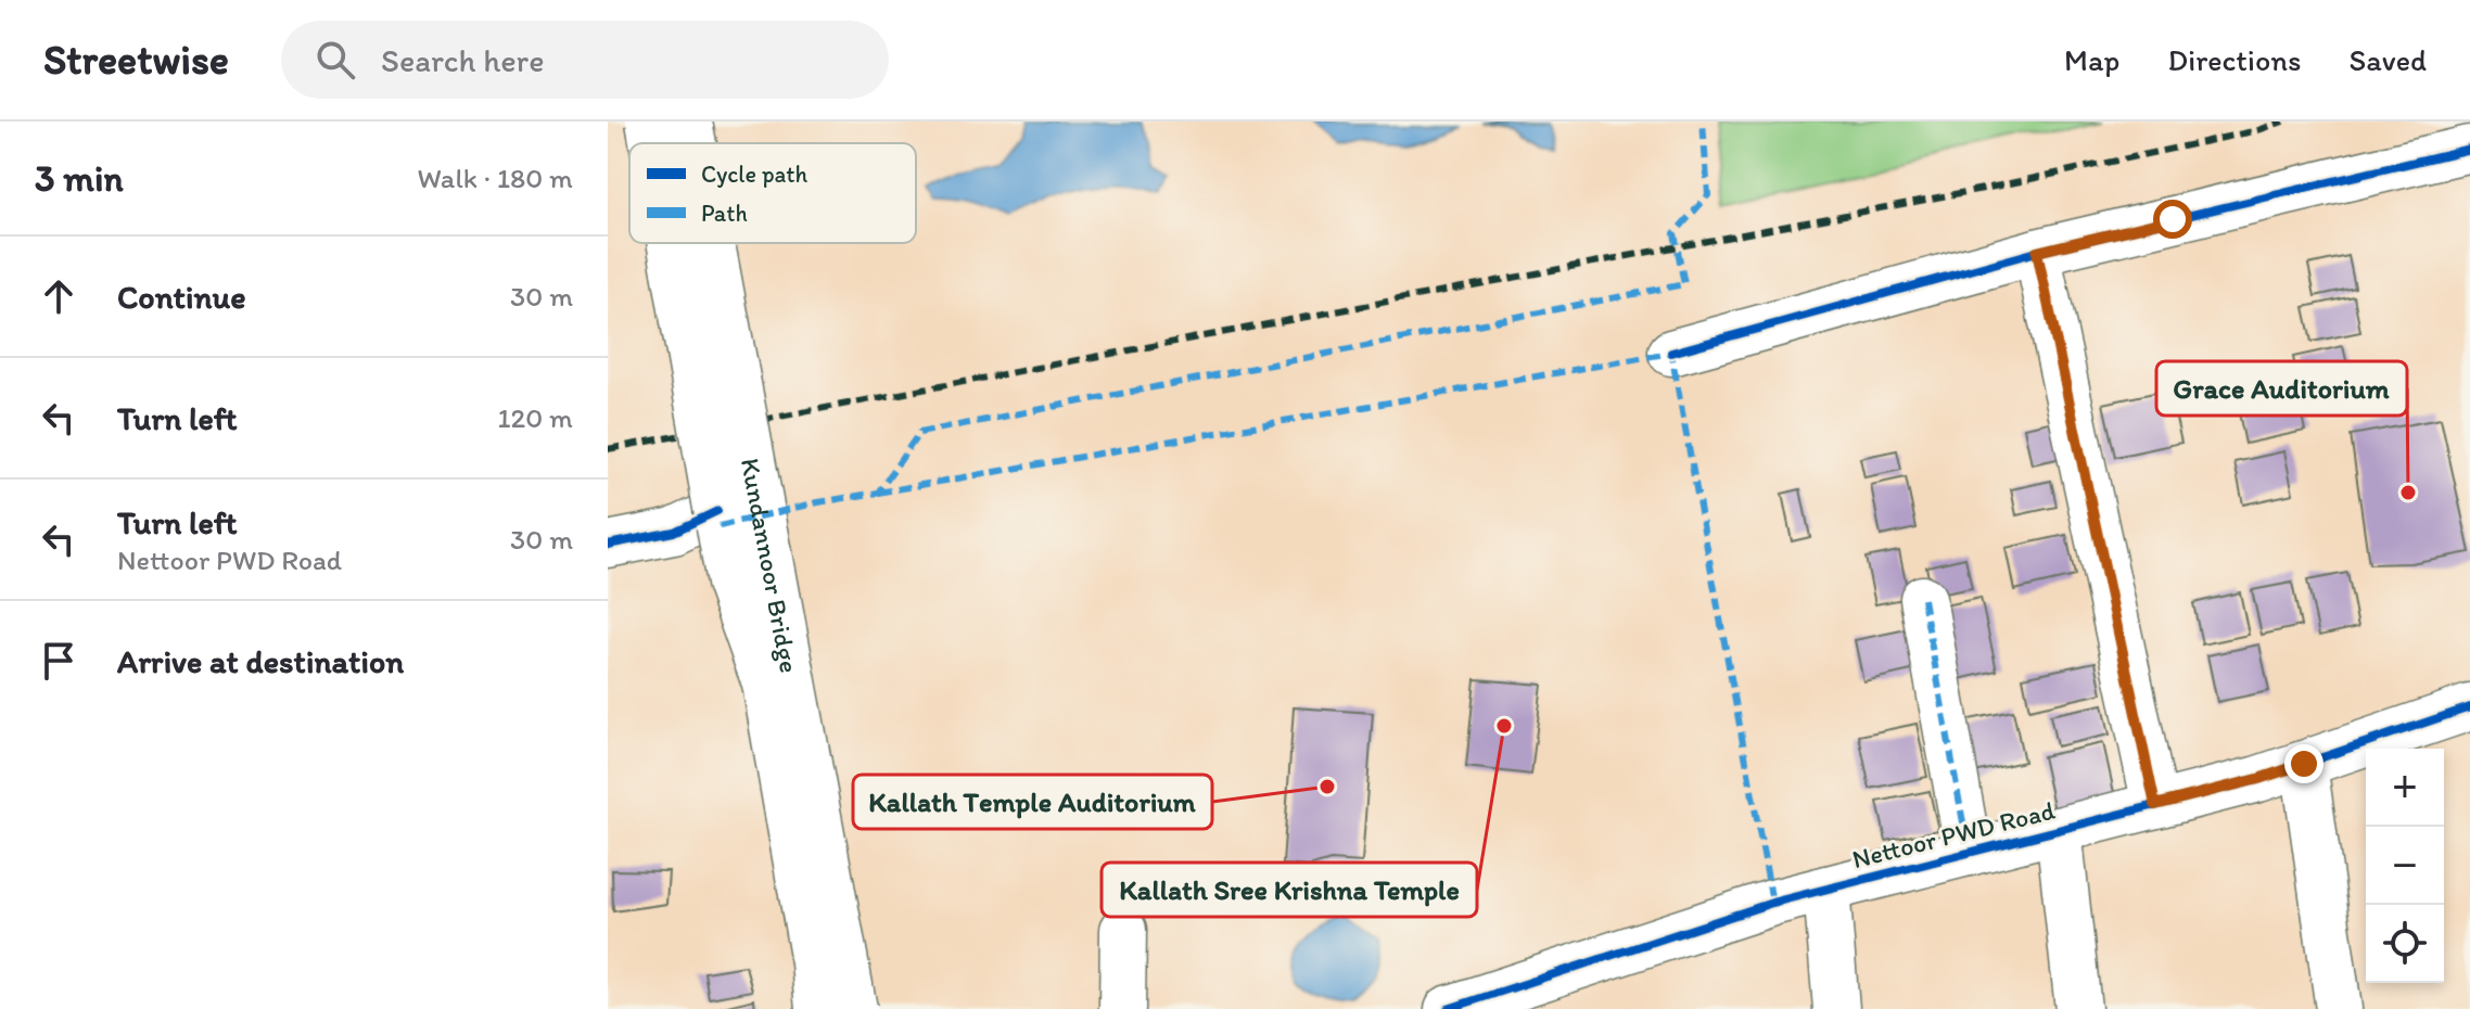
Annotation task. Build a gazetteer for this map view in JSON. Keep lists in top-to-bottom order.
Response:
{
  "streets": {
    "highway": ["Kundannoor Bridge"],
    "street": ["Nettoor PWD Road"]
  },
  "places": ["Grace Auditorium", "Kallath Sree Krishna Temple", "Kallath Temple Auditorium"],
  "legend": ["Cycle path", "Path"],
  "page": {
    "header": "Streetwise",
    "search": "Search here",
    "nav": ["Map", "Directions", "Saved"],
    "heading": ["3 min", "Walk · 180 m"],
    "list": [
      ["Continue", "30 m"],
      ["Turn left", "120 m"],
      ["Turn left", "Nettoor PWD Road", "30 m"],
      "Arrive at destination"
    ],
    "map_buttons": ["+", "−"]
  }
}
